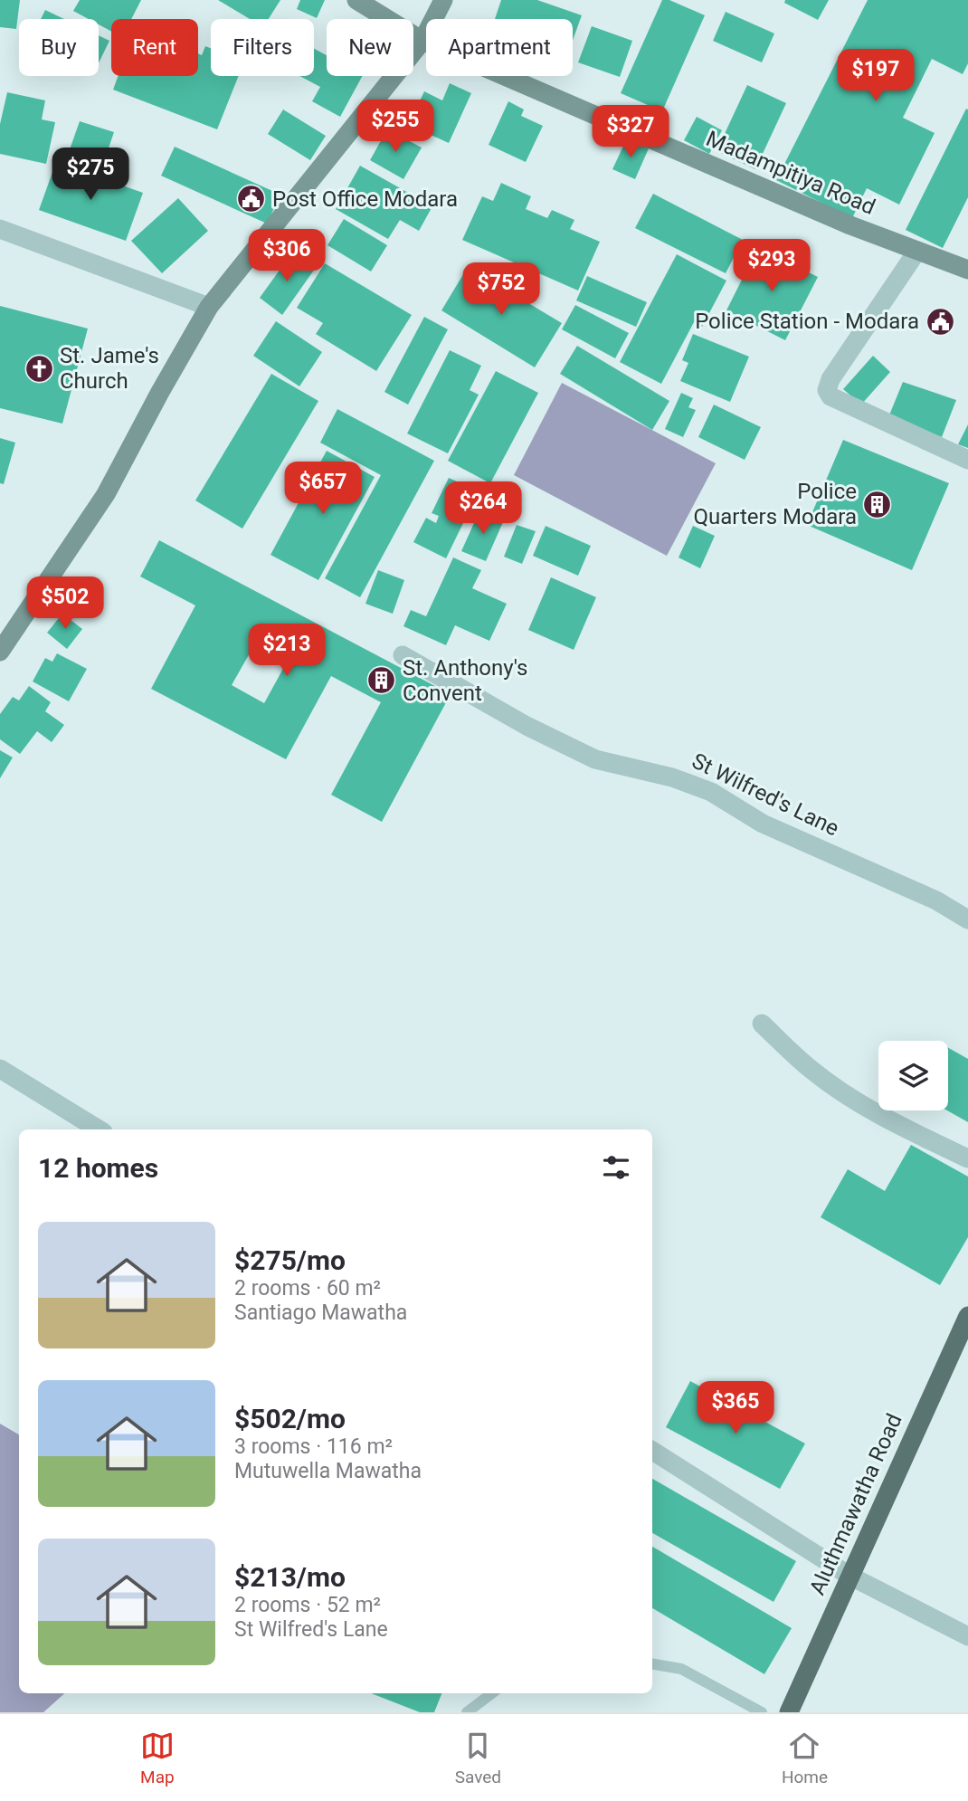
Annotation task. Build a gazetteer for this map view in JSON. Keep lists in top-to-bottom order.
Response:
{
  "streets": {
    "main road": ["Aluthmawatha Road"],
    "street": ["Madampitiya Road", "St Wilfred's Lane"]
  },
  "places": {
    "public building": ["Post Office Modara", "Police Station - Modara"],
    "church": ["St. Jame's Church"],
    "building": ["Police Quarters Modara", "St. Anthony's Convent"]
  },
  "page": {
    "chip": [
      "Buy",
      "Rent",
      "Filters",
      "New",
      "Apartment"
    ],
    "price": [
      "$197",
      "$255",
      "$327",
      "$275",
      "$306",
      "$293",
      "$752",
      "$657",
      "$264",
      "$502",
      "$213",
      "$365"
    ],
    "heading": "12 homes",
    "list": [
      {
        "name": "$275/mo",
        "note": "2 rooms · 60 m² · Santiago Mawatha"
      },
      {
        "name": "$502/mo",
        "note": "3 rooms · 116 m² · Mutuwella Mawatha"
      },
      {
        "name": "$213/mo",
        "note": "2 rooms · 52 m² · St Wilfred's Lane"
      }
    ],
    "tabs": ["Map", "Saved", "Home"]
  }
}
